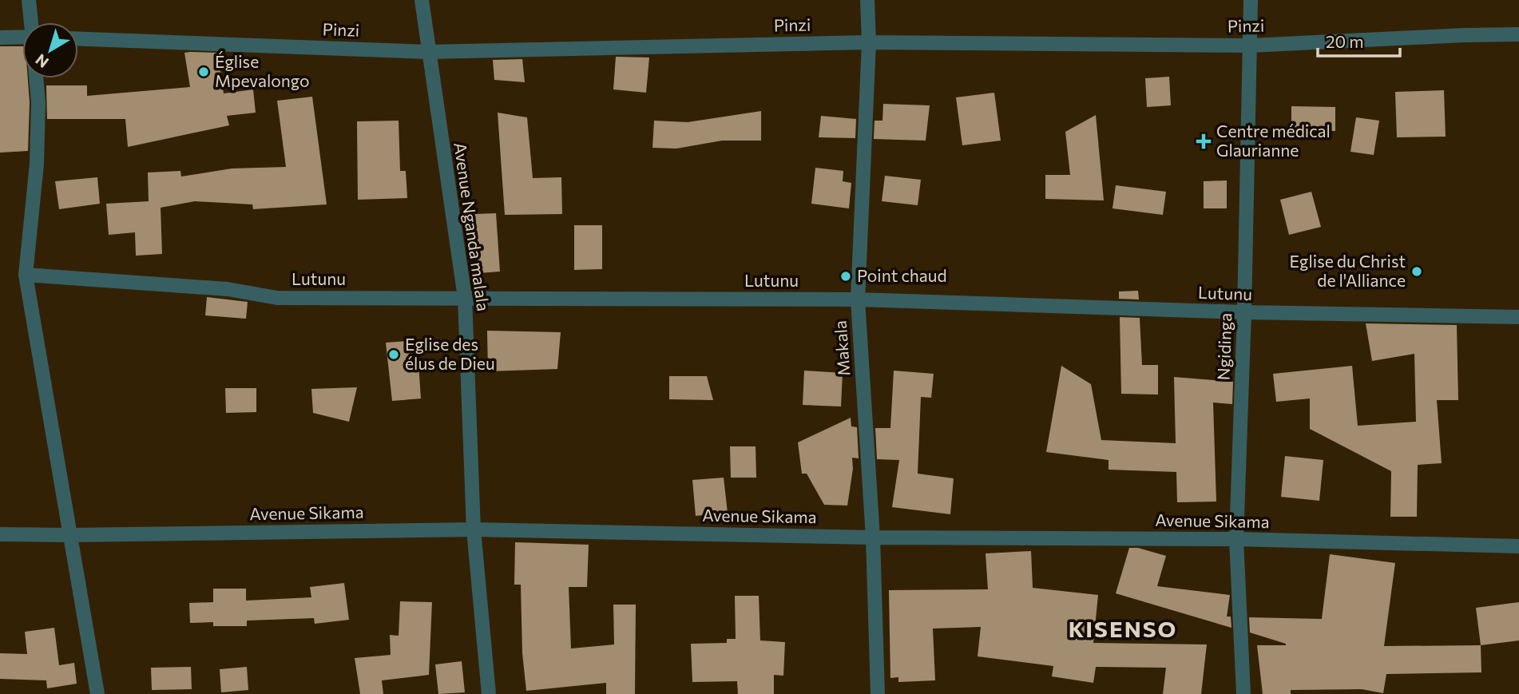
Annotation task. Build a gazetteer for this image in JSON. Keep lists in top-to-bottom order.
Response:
{
  "streets": {
    "street": [
      "Pinzi",
      "Avenue Nganda malala",
      "Lutunu",
      "Ngidinga",
      "Makala",
      "Avenue Sikama"
    ]
  },
  "crossings": [
    ["Pinzi", "Avenue Nganda malala"],
    ["Pinzi", "Ngidinga"],
    ["Pinzi", "Makala"],
    ["Avenue Nganda malala", "Lutunu"],
    ["Avenue Nganda malala", "Avenue Sikama"],
    ["Lutunu", "Ngidinga"],
    ["Lutunu", "Makala"],
    ["Ngidinga", "Avenue Sikama"],
    ["Makala", "Avenue Sikama"]
  ],
  "districts": ["KISENSO"],
  "places": {
    "other": [
      "Église Mpevalongo",
      "Eglise du Christ de l'Alliance",
      "Point chaud",
      "Eglise des élus de Dieu"
    ],
    "health": ["Centre médical Glaurianne"]
  },
  "scale_bar": "20 m",
  "north": "bottom left"
}
